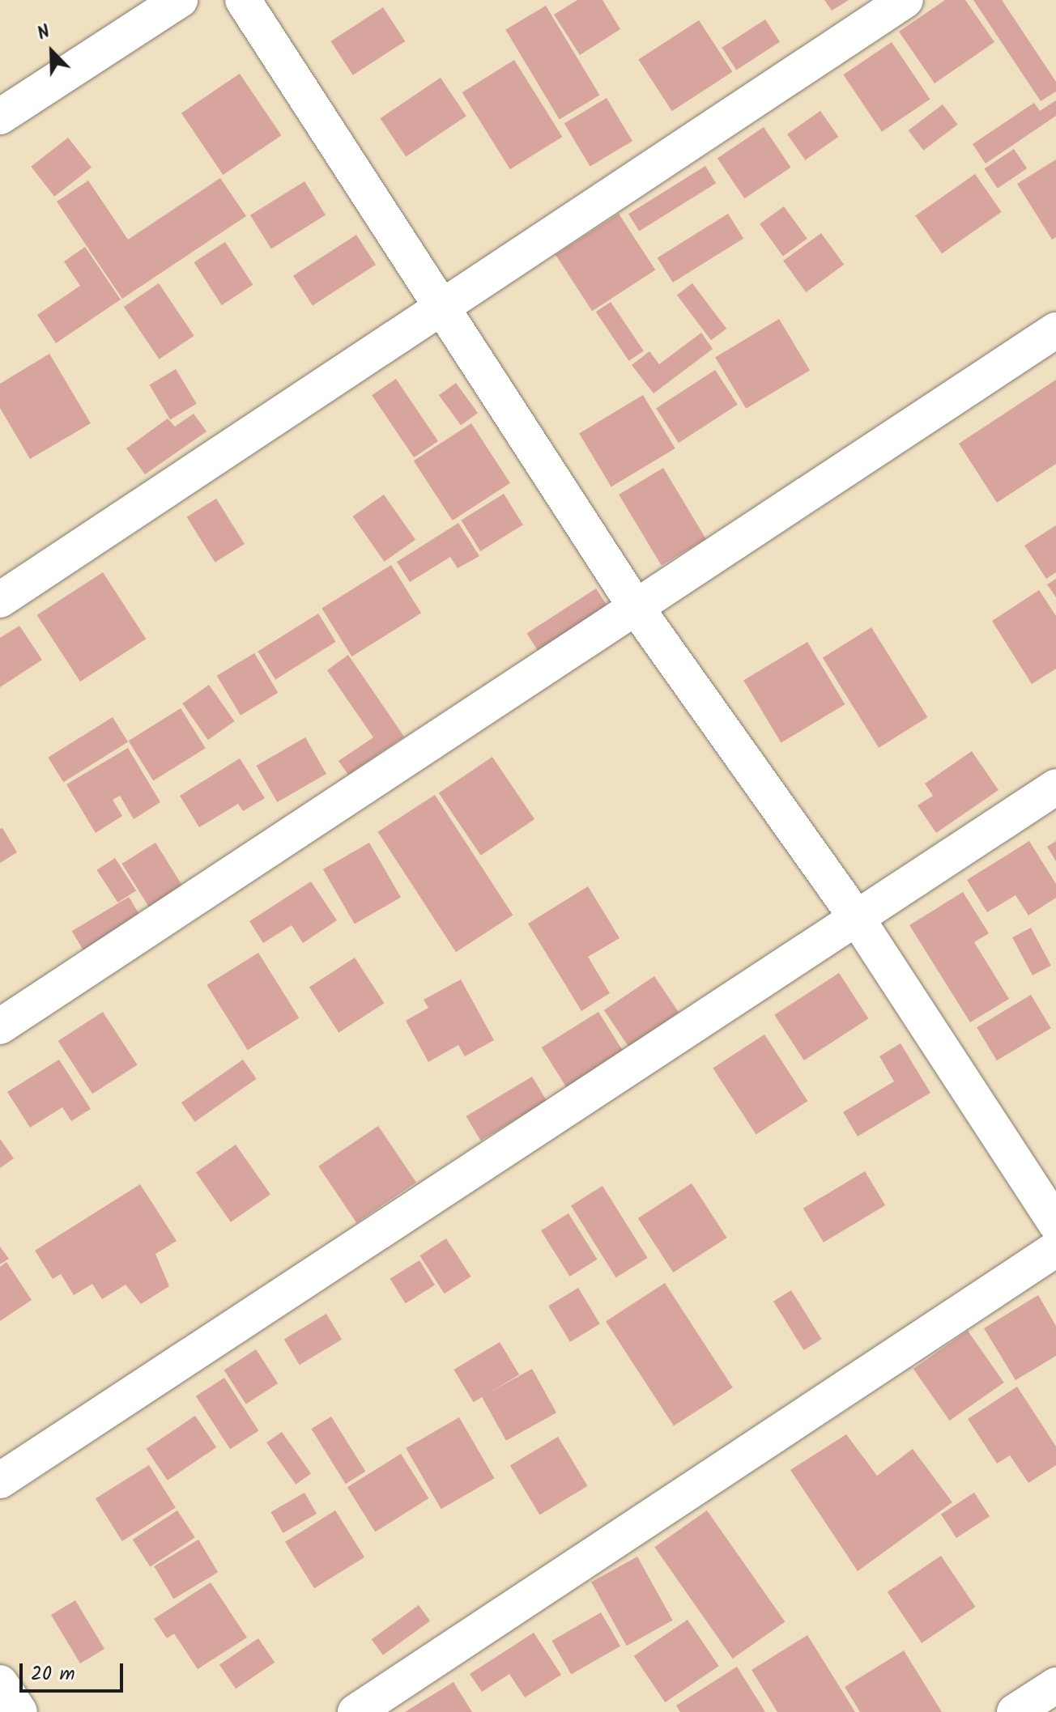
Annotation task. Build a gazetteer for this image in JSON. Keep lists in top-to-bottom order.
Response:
{
  "scale_bar": "20 m",
  "north": "top left"
}
